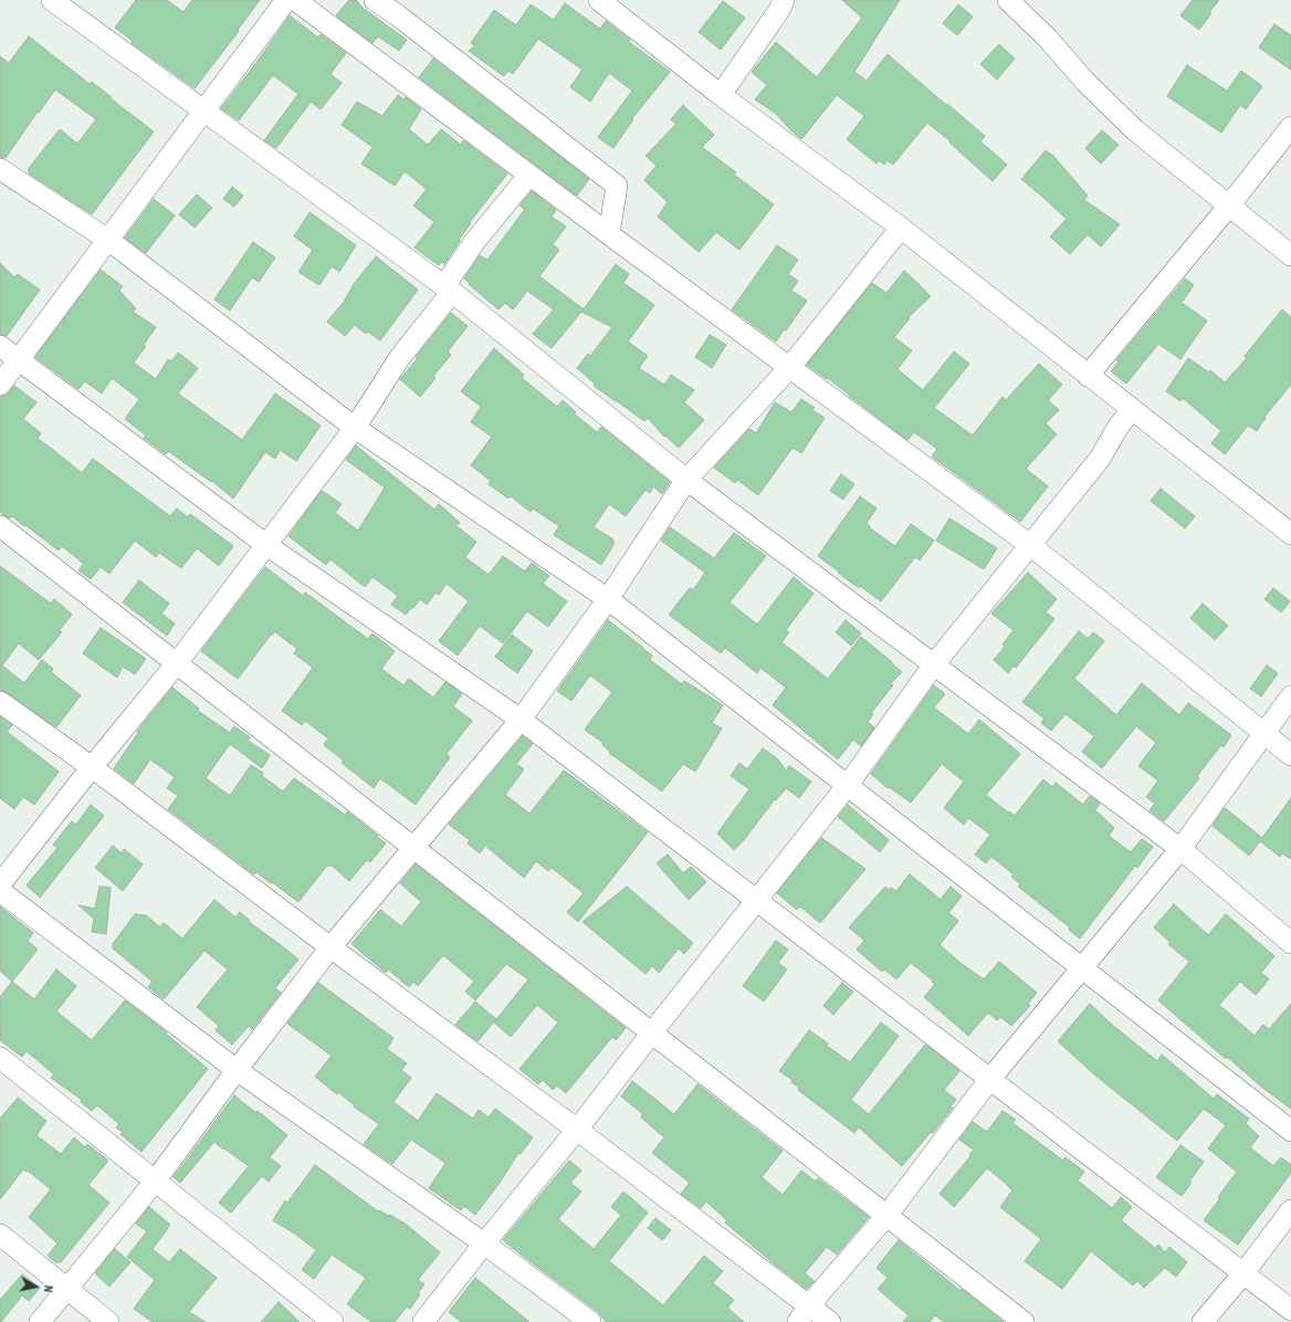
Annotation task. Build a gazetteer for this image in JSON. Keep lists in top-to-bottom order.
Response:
{
  "north": "right"
}
